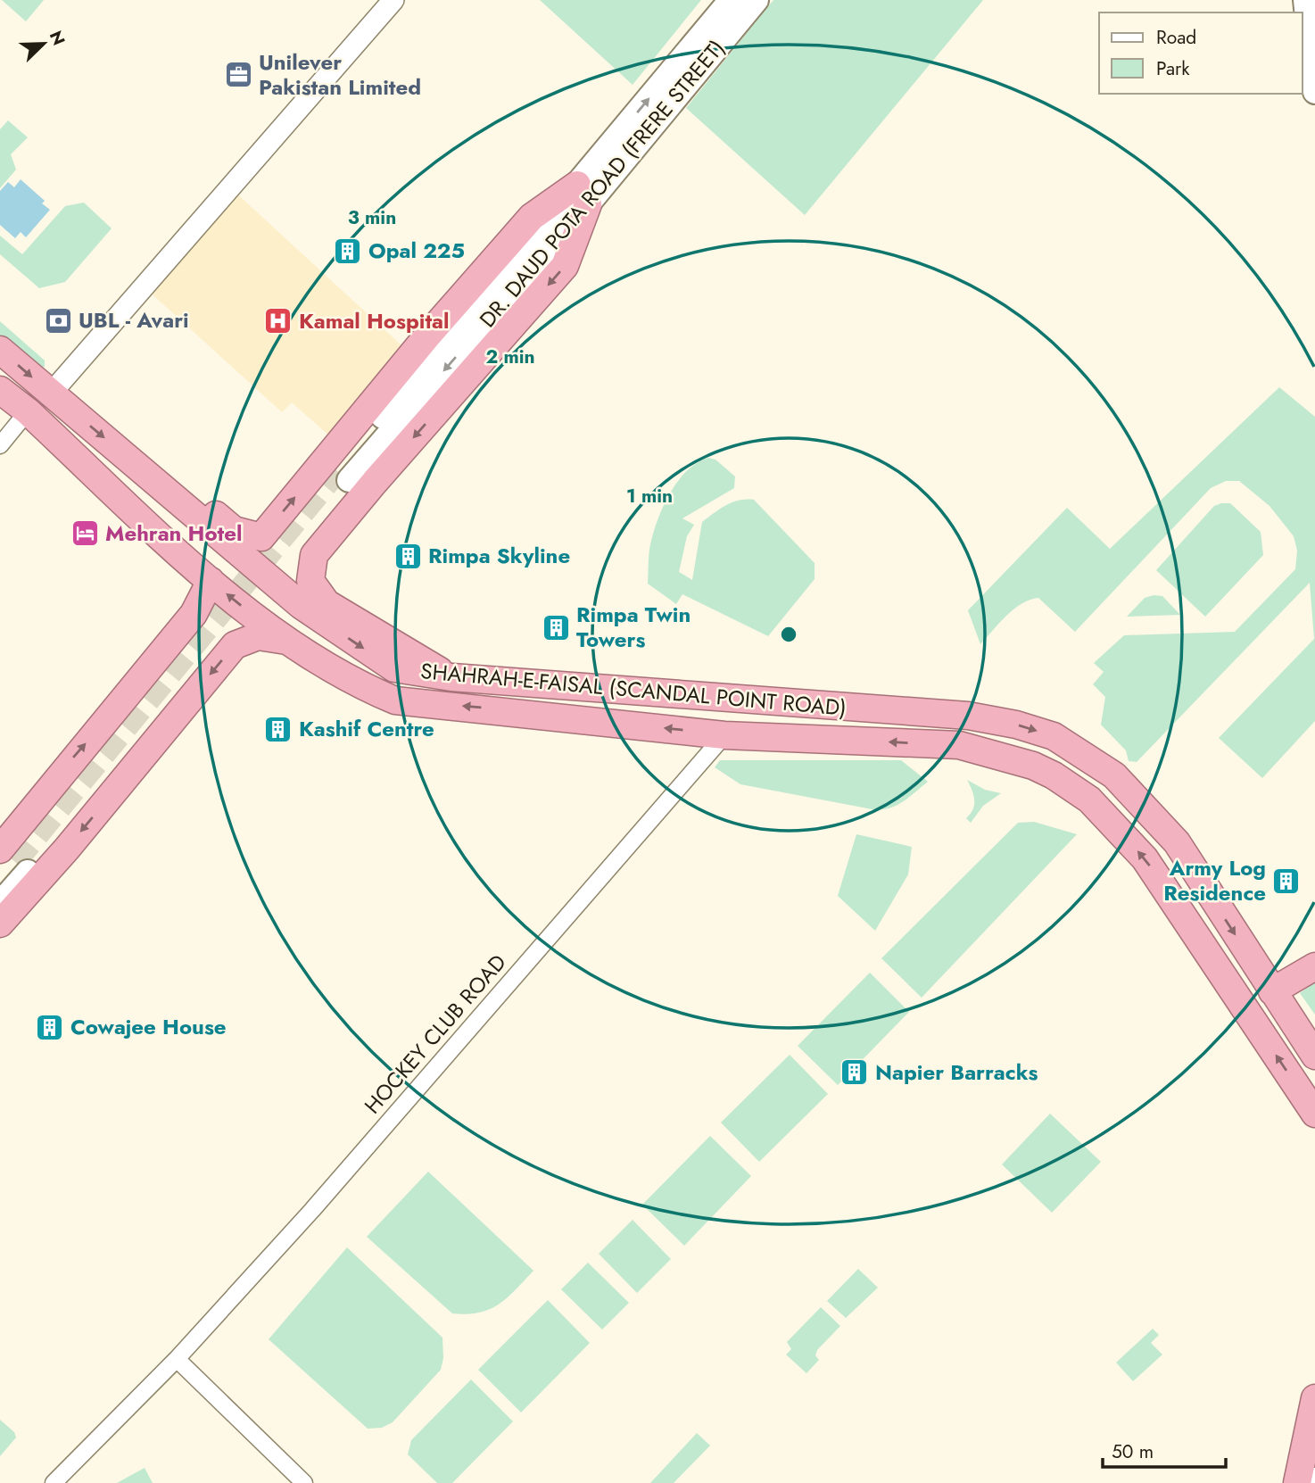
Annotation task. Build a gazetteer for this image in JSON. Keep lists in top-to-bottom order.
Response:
{
  "streets": {
    "highway": ["SHAHRAH-E-FAISAL (SCANDAL POINT ROAD)"],
    "main road": ["DR. DAUD POTA ROAD (FRERE STREET)"],
    "street": ["HOCKEY CLUB ROAD"]
  },
  "crossings": [
    ["SHAHRAH-E-FAISAL (SCANDAL POINT ROAD)", "HOCKEY CLUB ROAD"]
  ],
  "places": {
    "office": ["Unilever Pakistan Limited"],
    "building": [
      "Opal 225",
      "Rimpa Skyline",
      "Rimpa Twin Towers",
      "Kashif Centre",
      "Army Log Residence",
      "Cowajee House",
      "Napier Barracks"
    ],
    "bank": ["UBL - Avari"],
    "hospital": ["Kamal Hospital"],
    "hotel": ["Mehran Hotel"]
  },
  "legend": ["Road", "Park"],
  "scale_bar": "50 m",
  "north": "top right",
  "rings": ["3 min", "2 min", "1 min"]
}
